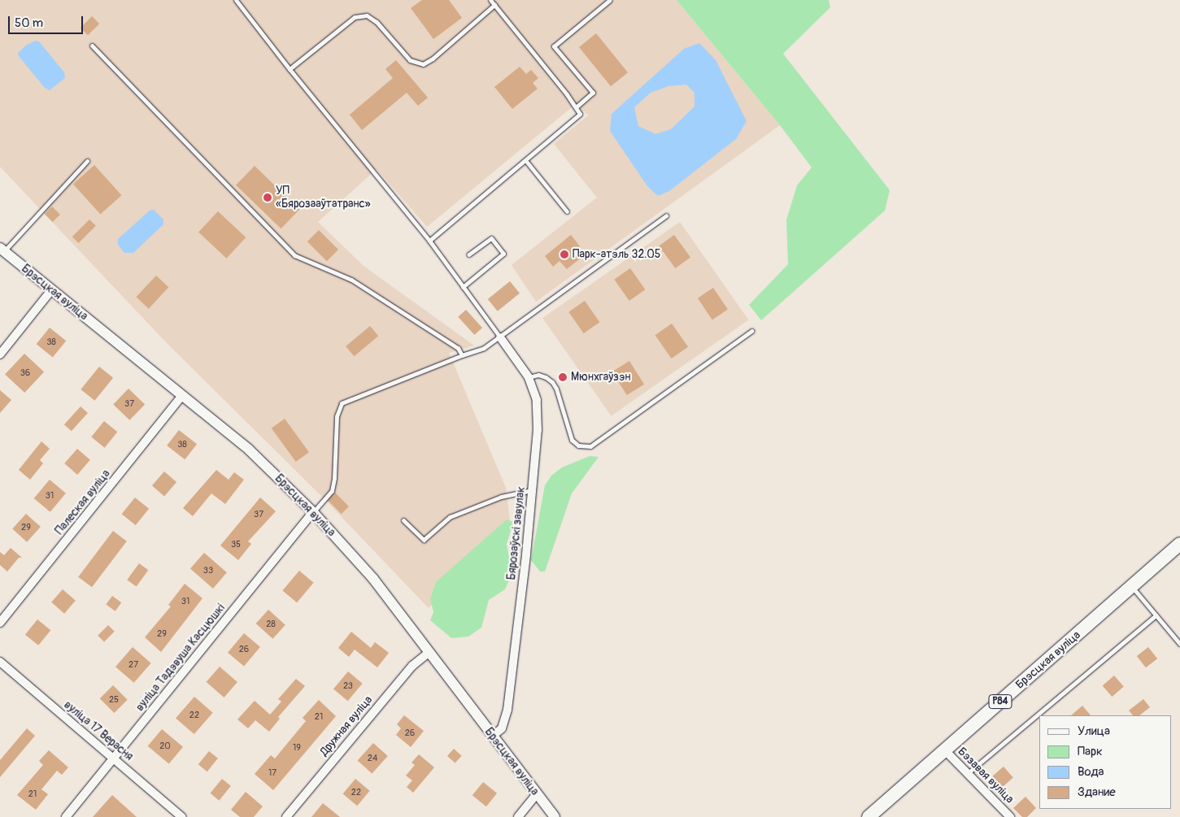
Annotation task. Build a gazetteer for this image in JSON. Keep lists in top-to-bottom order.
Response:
{
  "streets": {
    "main road": ["Брэсцкая вуліца", "Р84"],
    "street": [
      "Палеская вуліца",
      "Бярозаўскі завулак",
      "вуліца Тадэвуша Касцюшкі",
      "Дружная вуліца",
      "вуліца 17 Верасня",
      "Бэзавая вуліца"
    ]
  },
  "crossings": [
    ["Брэсцкая вуліца", "Палеская вуліца"],
    ["Брэсцкая вуліца", "Бярозаўскі завулак"],
    ["Брэсцкая вуліца", "вуліца Тадэвуша Касцюшкі"],
    ["Брэсцкая вуліца", "Дружная вуліца"],
    ["Брэсцкая вуліца", "Бэзавая вуліца"],
    ["вуліца Тадэвуша Касцюшкі", "вуліца 17 Верасня"]
  ],
  "places": ["УП «Бярозааўтатранс»", "Парк-атэль 32.05", "Мюнхгаўзэн"],
  "house_numbers": [
    "38",
    "36",
    "37",
    "38",
    "31",
    "37",
    "29",
    "35",
    "33",
    "31",
    "28",
    "29",
    "26",
    "27",
    "23",
    "25",
    "22",
    "21",
    "26",
    "20",
    "19",
    "24",
    "17",
    "22",
    "21"
  ],
  "legend": [
    "Улица",
    "Парк",
    "Вода",
    "Здание"
  ],
  "scale_bar": "50 m"
}
